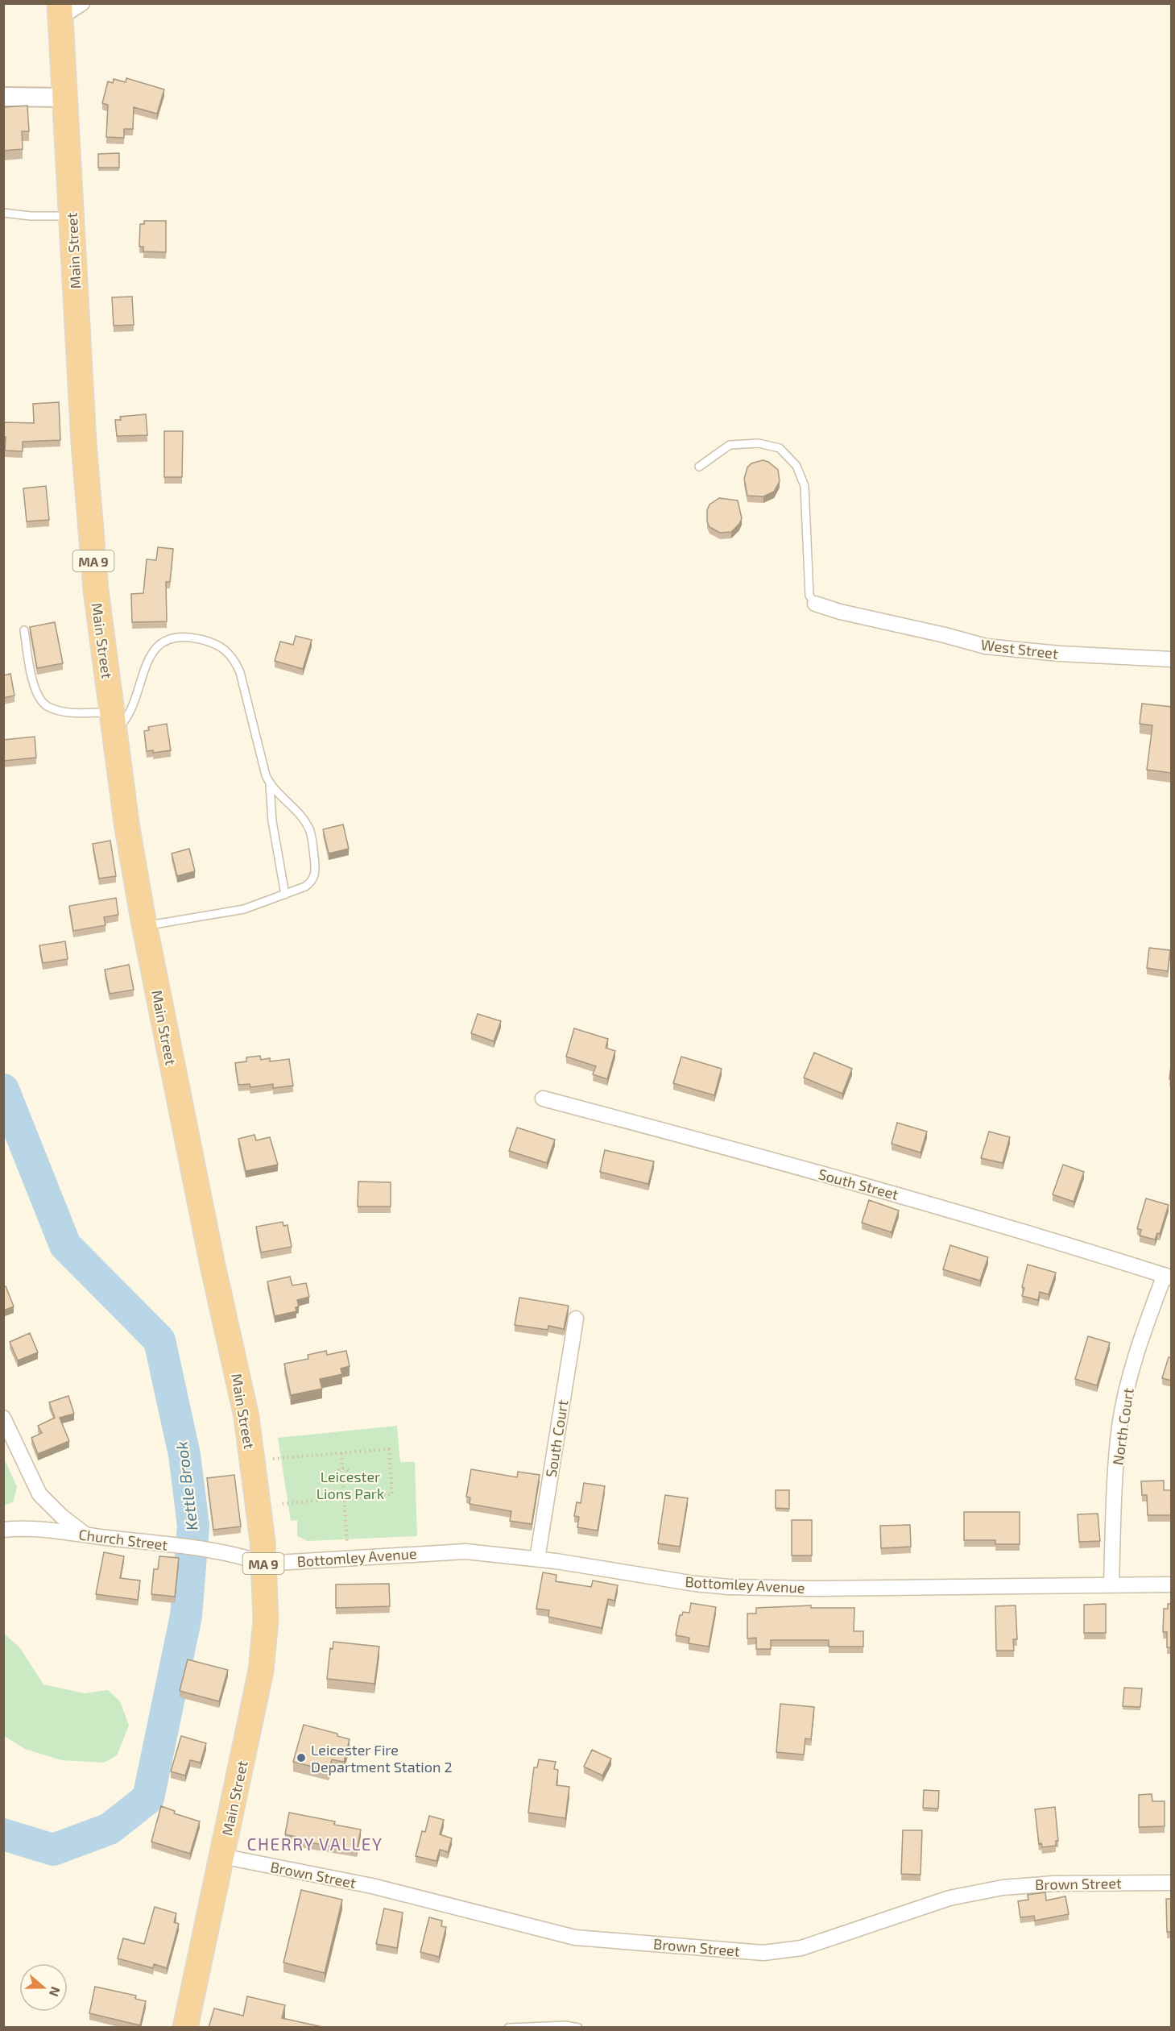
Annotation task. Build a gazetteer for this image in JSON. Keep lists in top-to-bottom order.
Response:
{
  "streets": {
    "highway": ["Main Street", "MA 9"],
    "street": [
      "West Street",
      "South Street",
      "North Court",
      "South Court",
      "Church Street",
      "Bottomley Avenue",
      "Brown Street"
    ]
  },
  "crossings": [
    ["Main Street", "Church Street"],
    ["Main Street", "Bottomley Avenue"],
    ["Main Street", "Brown Street"],
    ["South Street", "North Court"],
    ["North Court", "Bottomley Avenue"],
    ["South Court", "Bottomley Avenue"],
    ["Church Street", "Bottomley Avenue"]
  ],
  "districts": ["CHERRY VALLEY"],
  "water": ["Kettle Brook"],
  "parks": ["Leicester Lions Park"],
  "places": ["Leicester Fire Department Station 2"],
  "north": "right"
}
